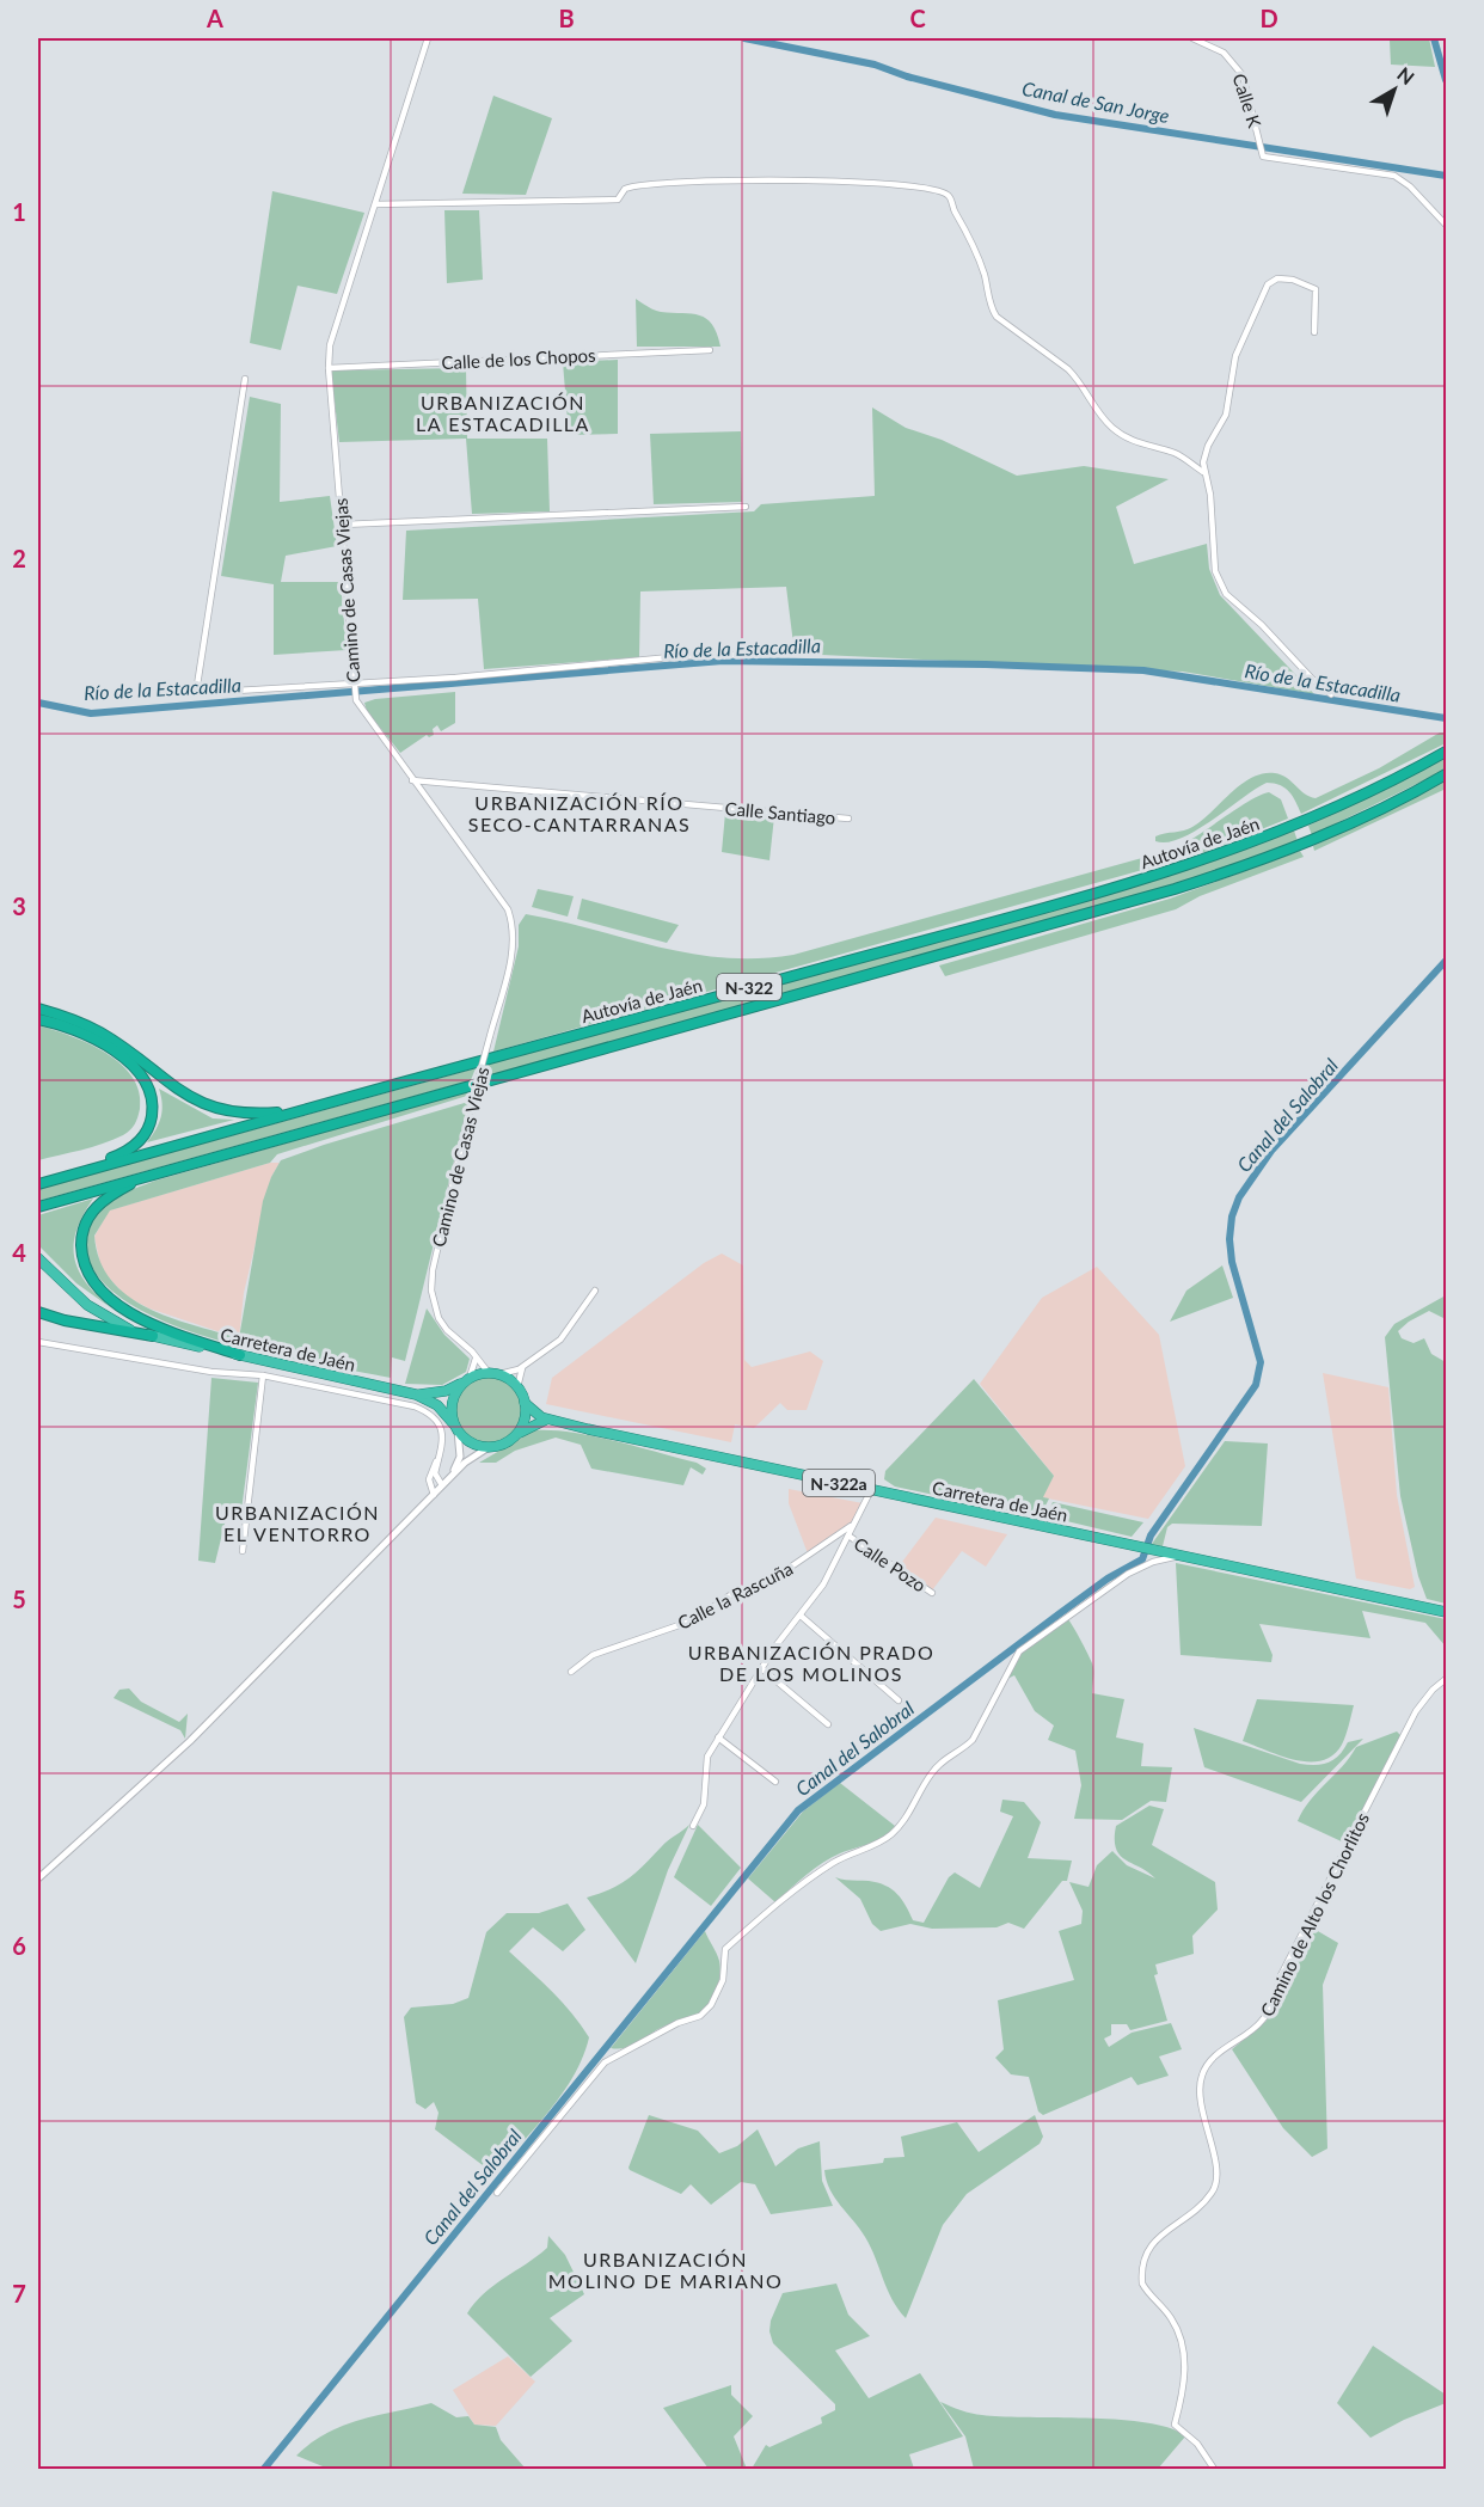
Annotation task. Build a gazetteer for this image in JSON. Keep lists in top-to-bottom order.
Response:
{
  "streets": {
    "highway": [
      "Autovía de Jaén",
      "N-322",
      "Carretera de Jaén",
      "N-322a"
    ],
    "street": [
      "Calle K",
      "Calle de los Chopos",
      "Camino de Casas Viejas",
      "Calle Santiago",
      "Calle Pozo",
      "Calle la Rascuña",
      "Camino de Alto los Chorlitos"
    ]
  },
  "crossings": [
    ["Calle de los Chopos", "Camino de Casas Viejas"],
    ["Camino de Casas Viejas", "Calle Santiago"],
    ["Camino de Casas Viejas", "Carretera de Jaén"]
  ],
  "districts": [
    "URBANIZACIÓN LA ESTACADILLA",
    "URBANIZACIÓN RÍO SECO-CANTARRANAS",
    "URBANIZACIÓN EL VENTORRO",
    "URBANIZACIÓN PRADO DE LOS MOLINOS",
    "URBANIZACIÓN MOLINO DE MARIANO"
  ],
  "water": ["Canal de San Jorge", "Río de la Estacadilla", "Canal del Salobral"],
  "north": "top right",
  "grid": {
    "columns": [
      "A",
      "B",
      "C",
      "D"
    ],
    "rows": [
      "1",
      "2",
      "3",
      "4",
      "5",
      "6",
      "7"
    ]
  }
}
